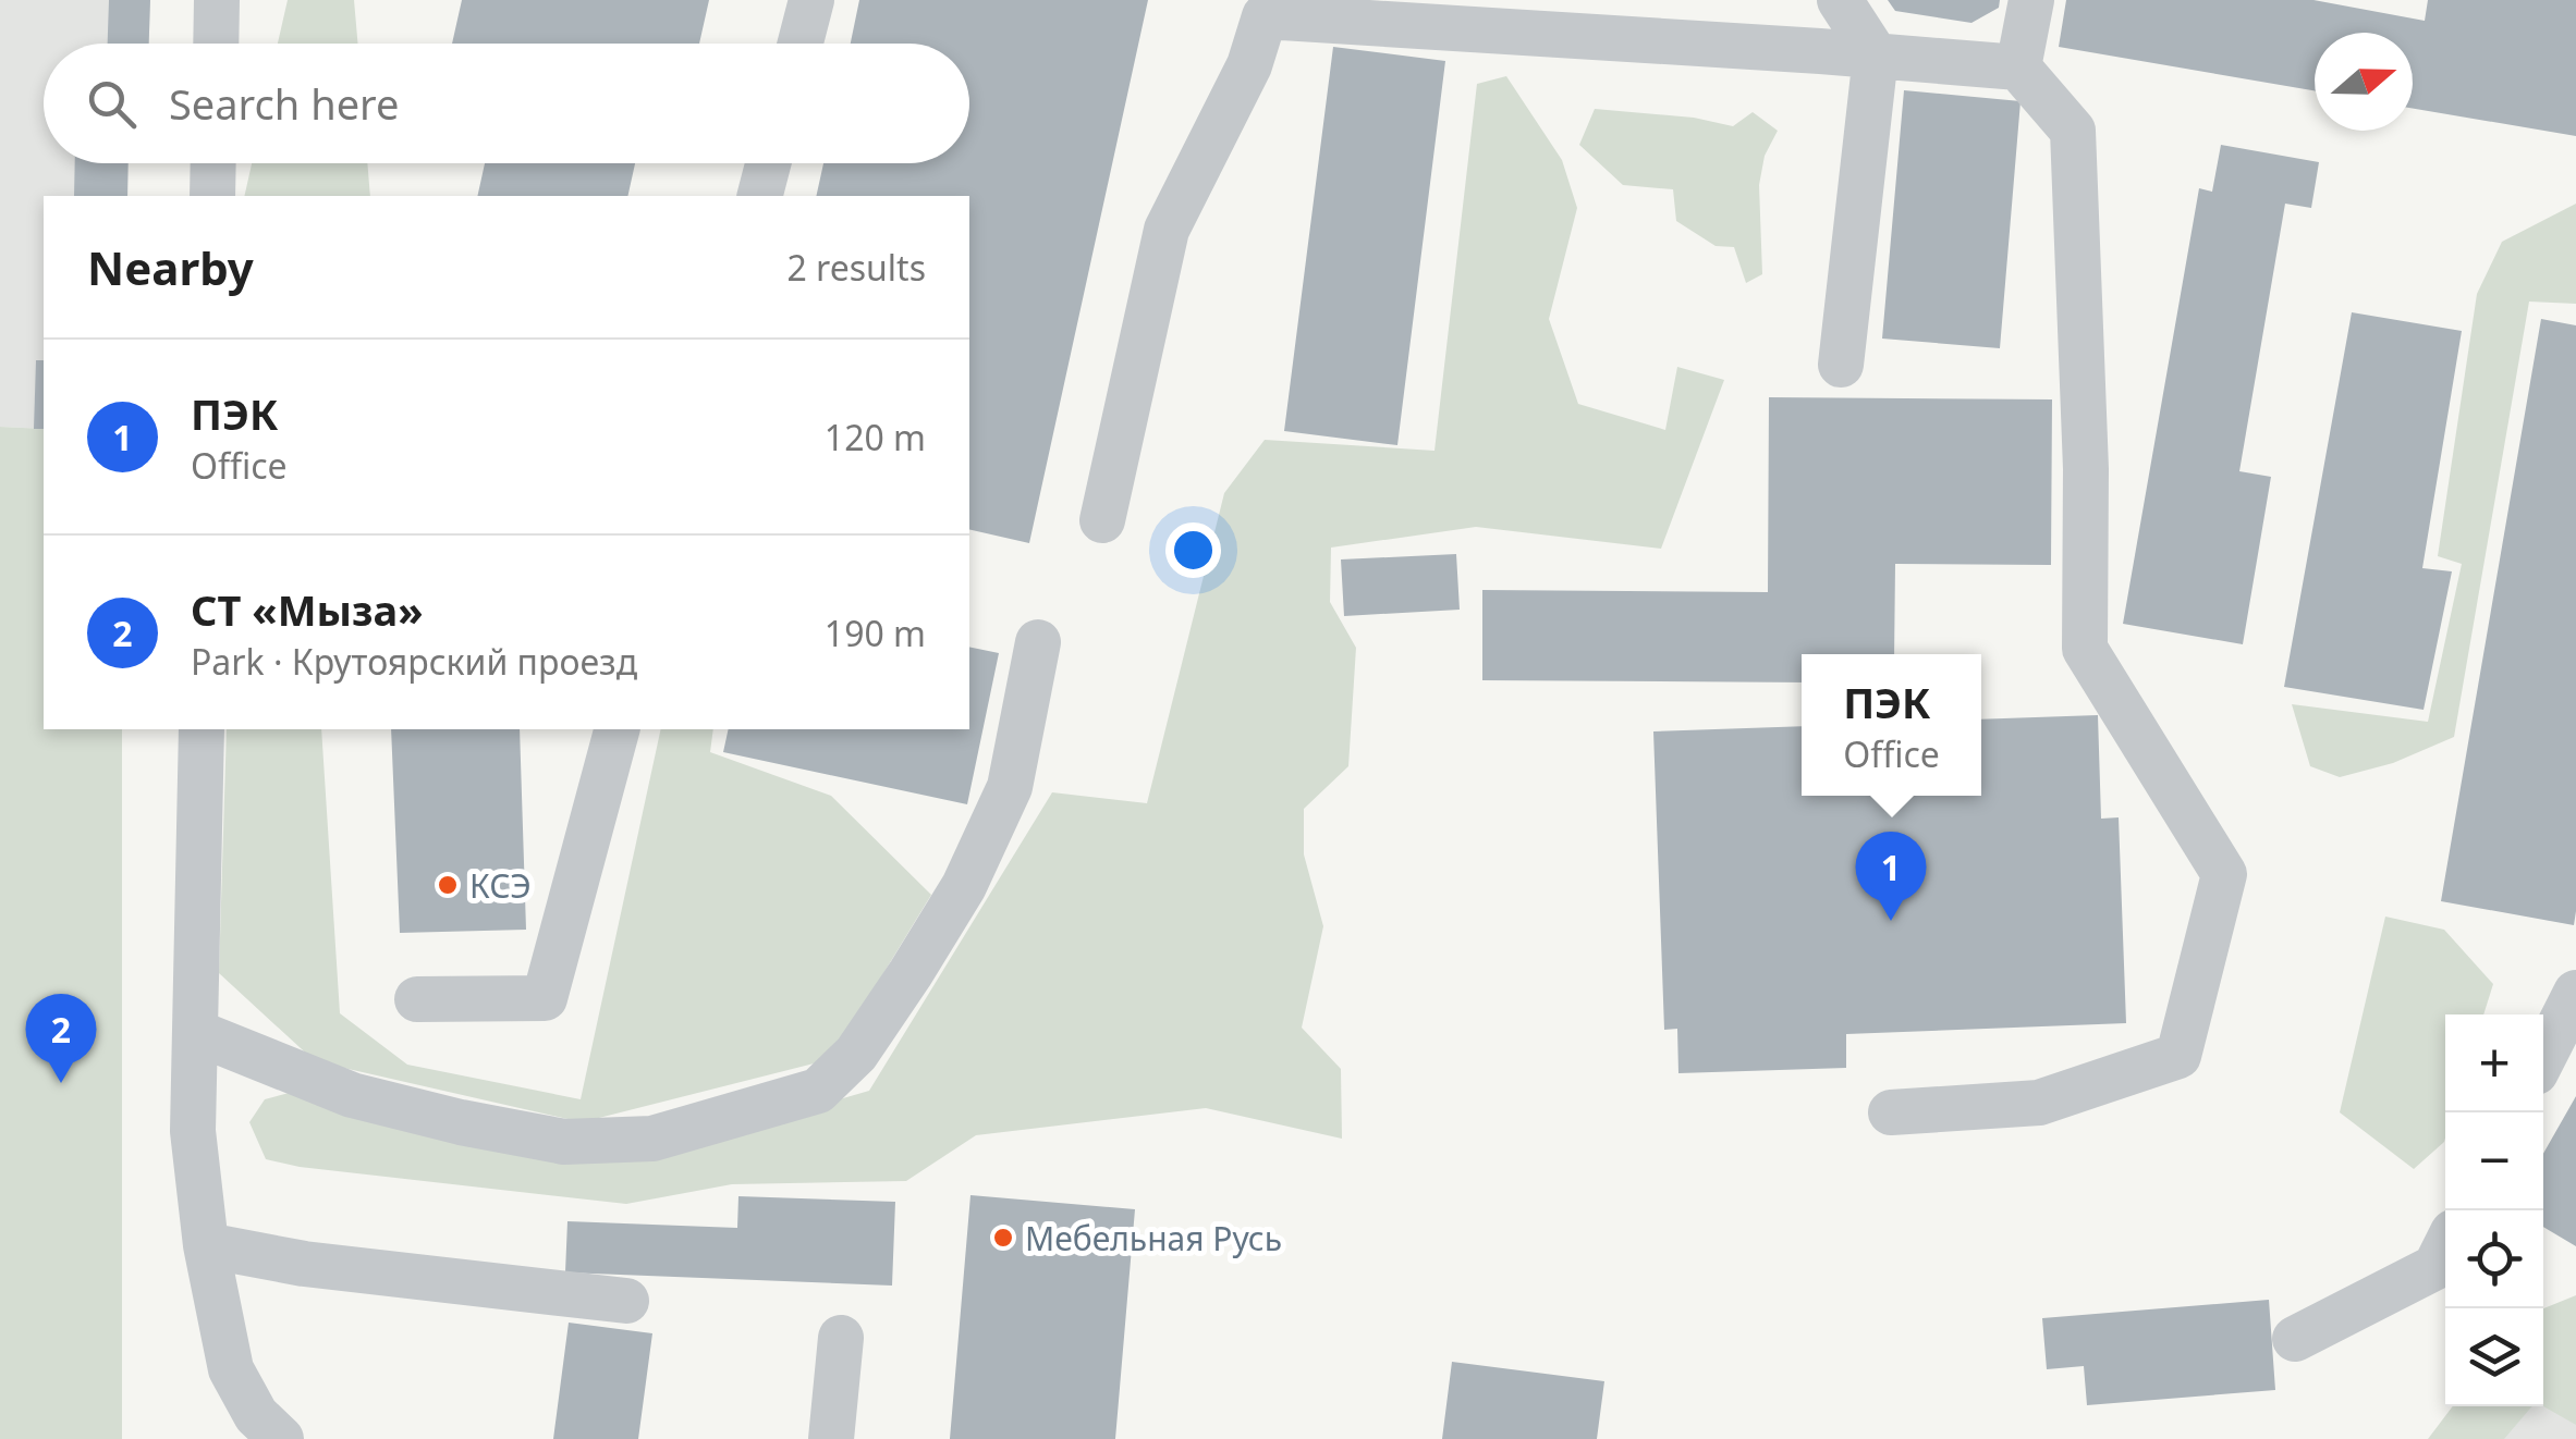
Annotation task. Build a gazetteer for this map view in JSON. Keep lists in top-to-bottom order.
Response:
{
  "places": ["КСЭ", "Мебельная Русь"],
  "north": "right",
  "page": {
    "search": "Search here",
    "heading": ["Nearby", "2 results"],
    "list": [
      {
        "mark": "1",
        "name": "ПЭК",
        "note": "Office",
        "value": "120 m"
      },
      {
        "mark": "2",
        "name": "СТ «Мыза»",
        "note": "Park · Крутоярский проезд",
        "value": "190 m"
      }
    ],
    "popup": ["ПЭК", "Office"],
    "pins": ["1", "2"],
    "map_buttons": ["+", "−"]
  }
}
